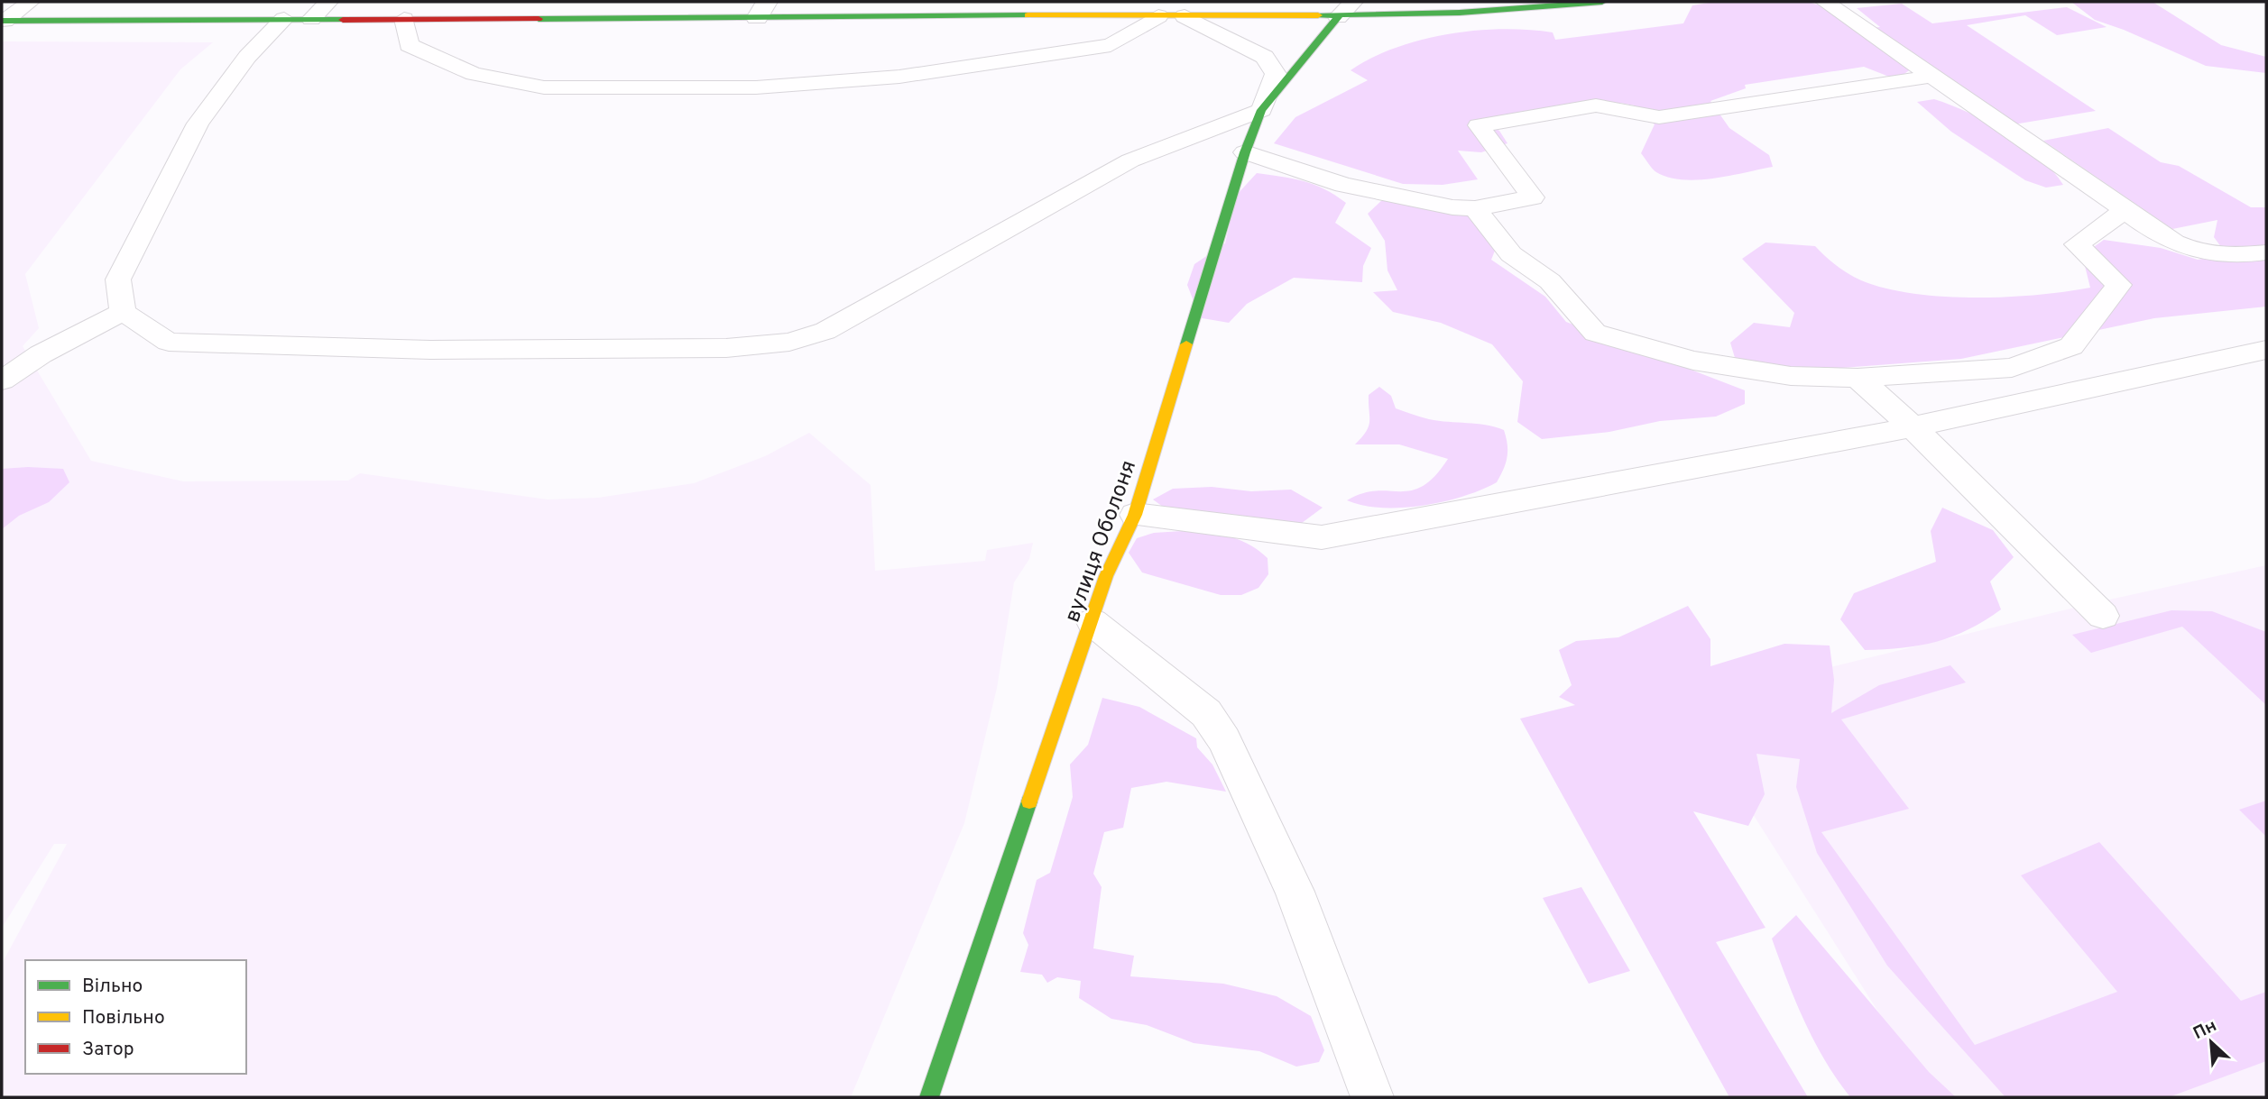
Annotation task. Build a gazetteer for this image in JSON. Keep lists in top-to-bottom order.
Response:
{
  "streets": {
    "main road": ["вулиця Оболоня"]
  },
  "legend": ["Вільно", "Повільно", "Затор"],
  "north": "top left"
}
